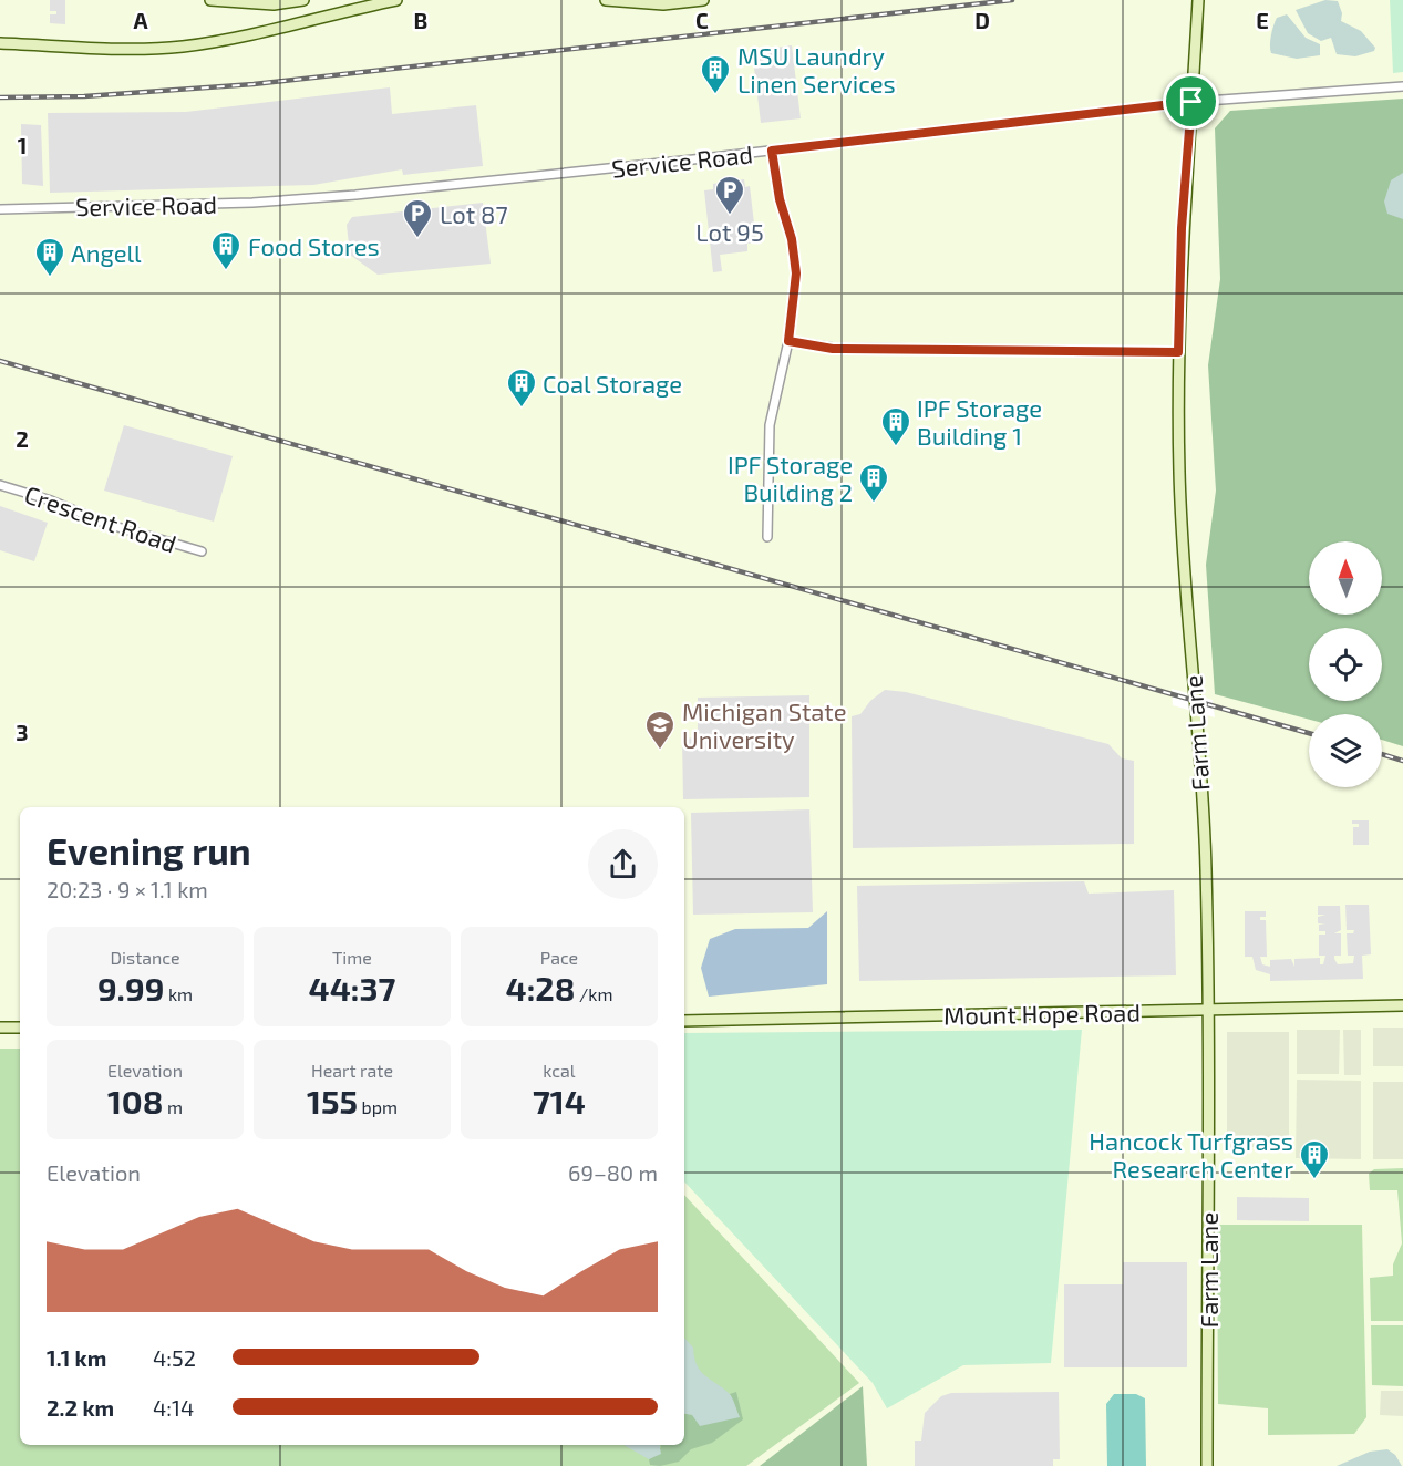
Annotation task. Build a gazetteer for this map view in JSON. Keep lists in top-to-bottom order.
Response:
{
  "streets": {
    "street": [
      "Service Road",
      "Crescent Road",
      "Farm Lane",
      "Mount Hope Road"
    ]
  },
  "crossings": [
    ["Service Road", "Farm Lane"],
    ["Farm Lane", "Mount Hope Road"]
  ],
  "places": {
    "building": [
      "MSU Laundry Linen Services",
      "Food Stores",
      "Angell",
      "Coal Storage",
      "IPF Storage Building 1",
      "IPF Storage Building 2",
      "Hancock Turfgrass Research Center"
    ],
    "parking": ["Lot 95", "Lot 87"],
    "school or university": ["Michigan State University"]
  },
  "north": "top",
  "page": {
    "heading": ["Evening run", "20:23 · 9 × 1.1 km"],
    "stats": [
      ["Distance", "9.99 km"],
      ["Time", "44:37"],
      ["Pace", "4:28 /km"],
      ["Elevation", "108 m"],
      ["Heart rate", "155 bpm"],
      ["kcal", "714"]
    ],
    "chart": ["Elevation", "69–80 m"],
    "list": [
      {
        "name": "1.1 km",
        "note": "4:52"
      },
      {
        "name": "2.2 km",
        "note": "4:14"
      }
    ]
  },
  "grid": {
    "columns": [
      "A",
      "B",
      "C",
      "D",
      "E"
    ],
    "rows": ["1", "2", "3"]
  }
}
